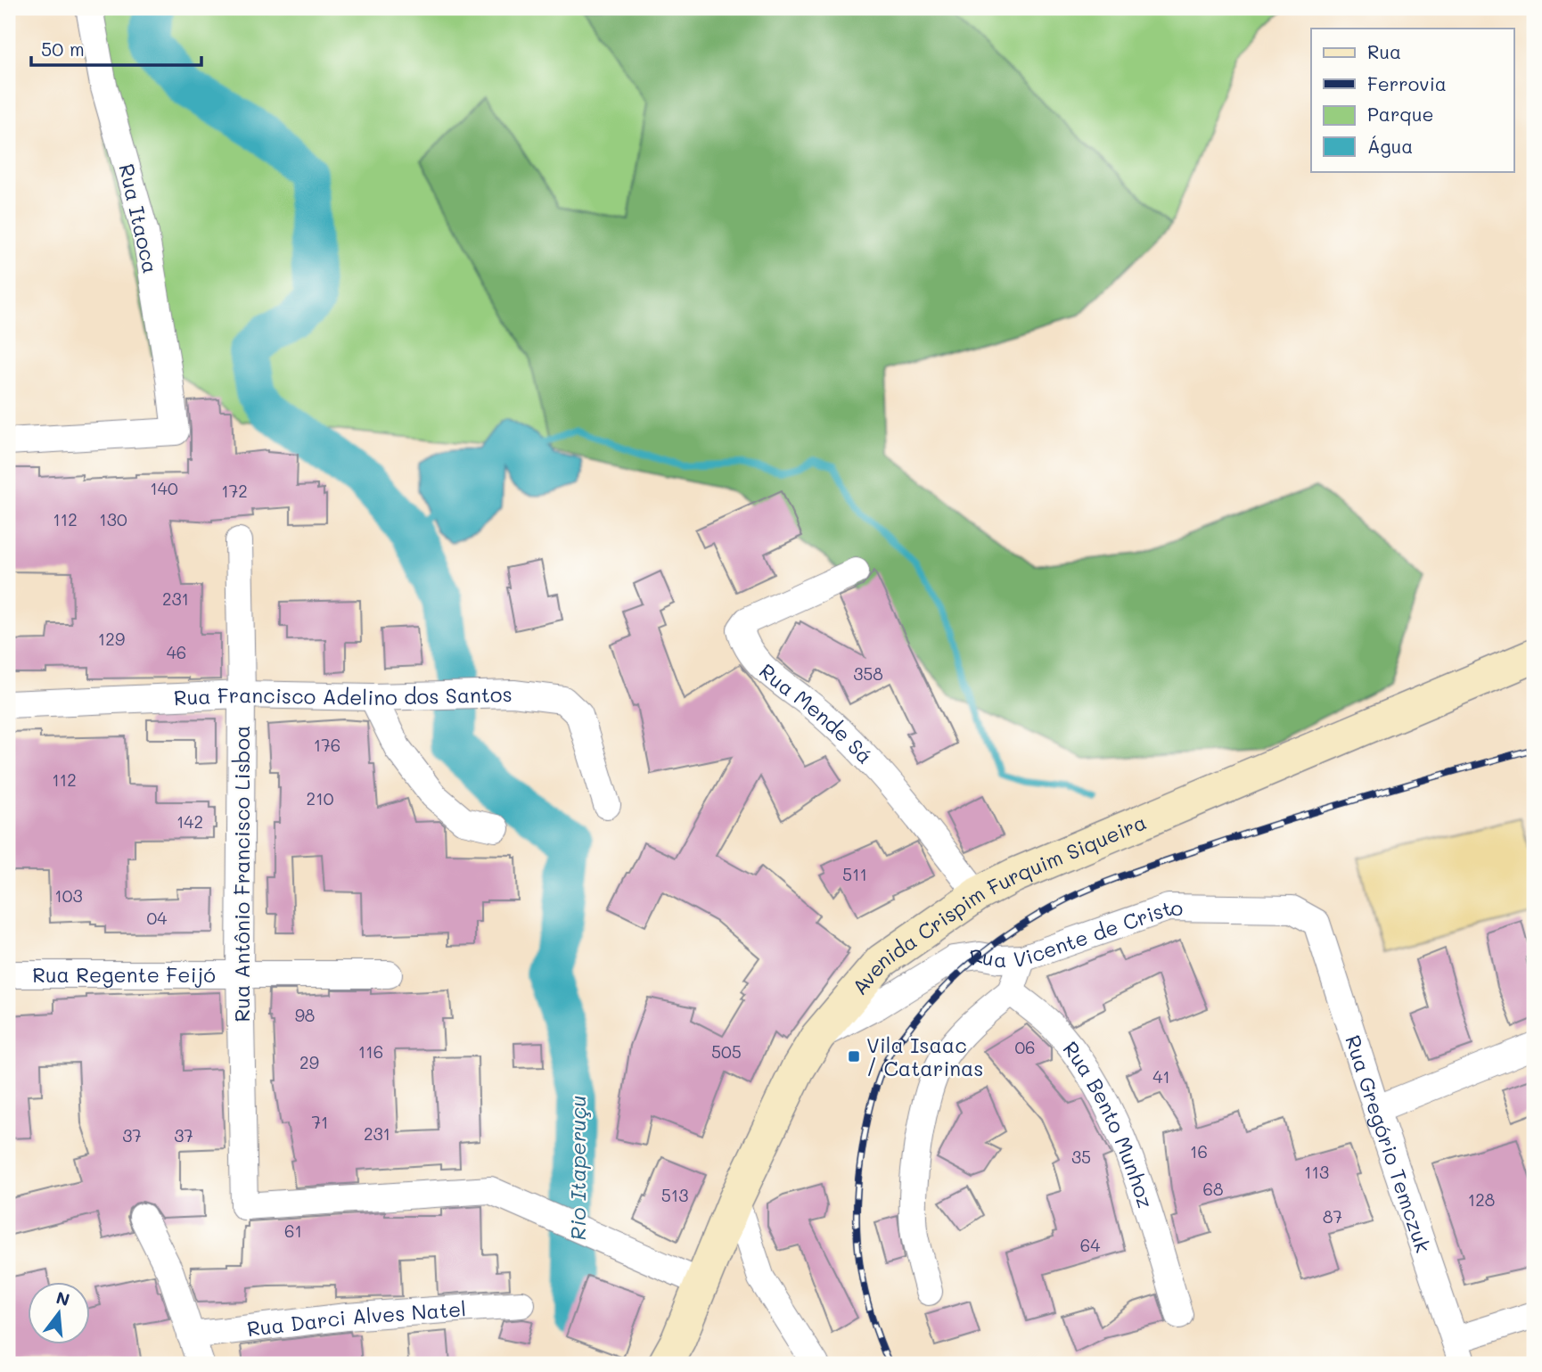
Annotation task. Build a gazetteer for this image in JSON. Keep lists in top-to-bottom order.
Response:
{
  "streets": {
    "main road": ["Avenida Crispim Furquim Siqueira"],
    "street": [
      "Rua Itaoca",
      "Rua Francisco Adelino dos Santos",
      "Rua Mende Sá",
      "Rua Antônio Francisco Lisboa",
      "Rua Vicente de Cristo",
      "Rua Regente Feijó",
      "Rua Bento Munhoz",
      "Rua Gregório Temczuk",
      "Rua Darci Alves Natel"
    ]
  },
  "crossings": [
    ["Rua Francisco Adelino dos Santos", "Rua Antônio Francisco Lisboa"],
    ["Rua Mende Sá", "Avenida Crispim Furquim Siqueira"],
    ["Rua Antônio Francisco Lisboa", "Avenida Crispim Furquim Siqueira"],
    ["Rua Antônio Francisco Lisboa", "Rua Regente Feijó"],
    ["Avenida Crispim Furquim Siqueira", "Rua Vicente de Cristo"],
    ["Rua Vicente de Cristo", "Rua Gregório Temczuk"]
  ],
  "water": ["Rio Itaperuçu"],
  "places": {
    "transit": ["Vila Isaac / Catarinas"]
  },
  "house_numbers": [
    "140",
    "172",
    "112",
    "130",
    "231",
    "129",
    "46",
    "358",
    "176",
    "112",
    "210",
    "142",
    "511",
    "103",
    "04",
    "98",
    "06",
    "116",
    "505",
    "29",
    "41",
    "71",
    "231",
    "37",
    "37",
    "16",
    "35",
    "113",
    "68",
    "513",
    "128",
    "87",
    "61",
    "64"
  ],
  "legend": [
    "Rua",
    "Ferrovia",
    "Parque",
    "Água"
  ],
  "scale_bar": "50 m",
  "north": "top"
}
